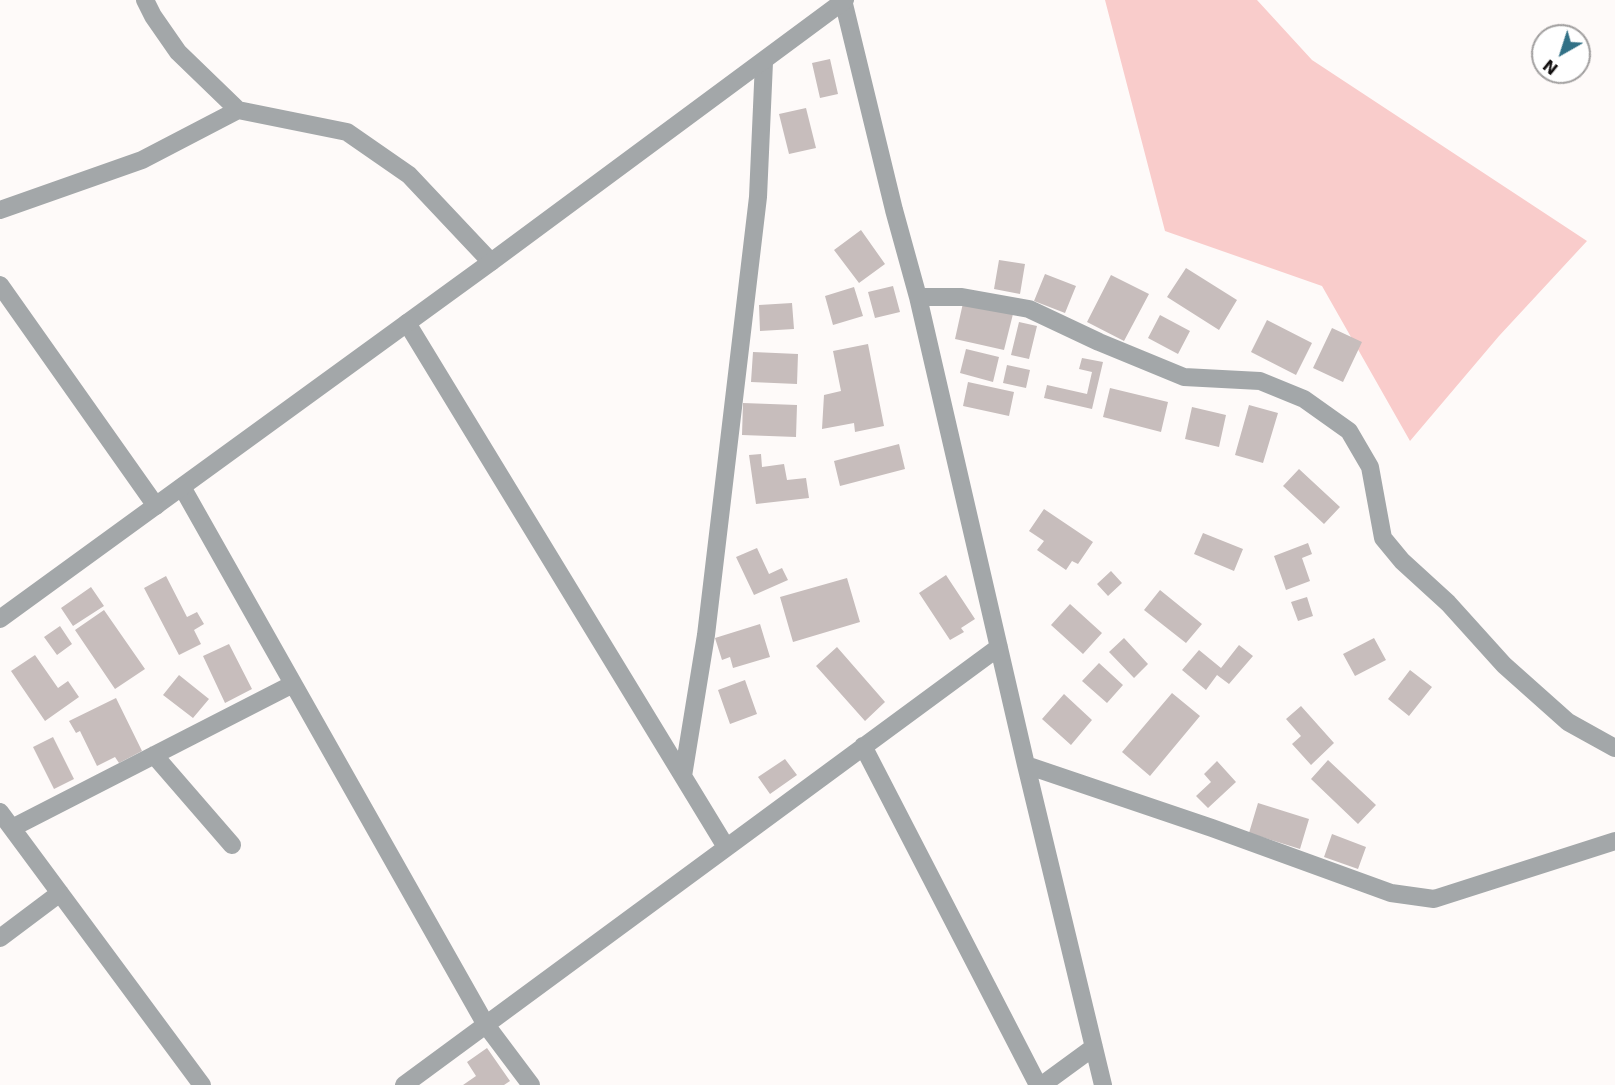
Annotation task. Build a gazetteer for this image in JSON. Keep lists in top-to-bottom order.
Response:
{
  "north": "bottom left"
}
